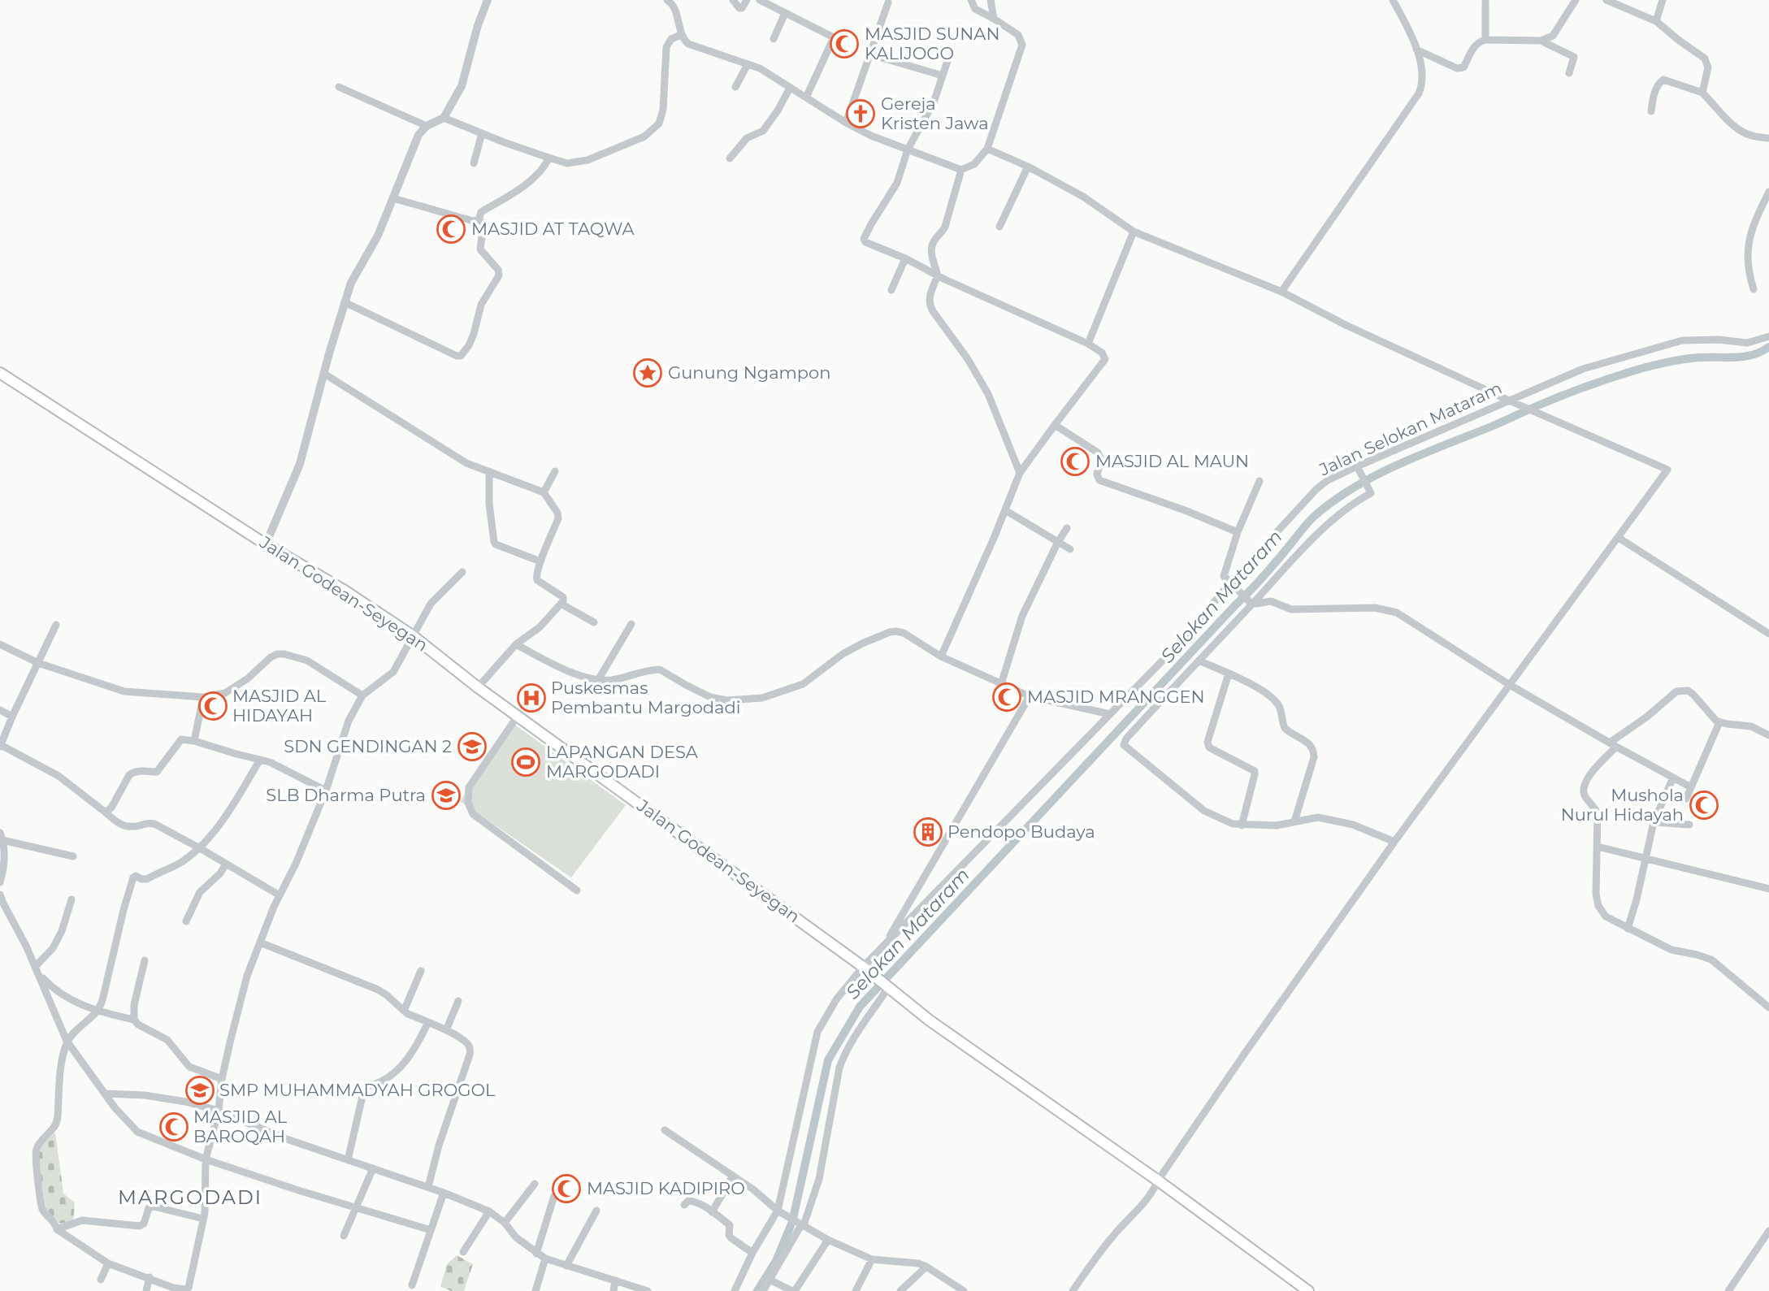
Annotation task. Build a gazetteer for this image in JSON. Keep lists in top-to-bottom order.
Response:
{
  "streets": {
    "main road": ["Jalan Godean-Seyegan"],
    "street": ["Jalan Selokan Mataram"]
  },
  "crossings": [
    ["Jalan Selokan Mataram", "Jalan Godean-Seyegan"]
  ],
  "districts": ["MARGODADI"],
  "water": ["Selokan Mataram"],
  "places": {
    "mosque": [
      "MASJID SUNAN KALIJOGO",
      "MASJID AT TAQWA",
      "MASJID AL MAUN",
      "MASJID MRANGGEN",
      "MASJID AL HIDAYAH",
      "Mushola Nurul Hidayah",
      "MASJID AL BAROQAH",
      "MASJID KADIPIRO"
    ],
    "church": ["Gereja Kristen Jawa"],
    "place": ["Gunung Ngampon"],
    "hospital": ["Puskesmas Pembantu Margodadi"],
    "school or university": ["SDN GENDINGAN 2", "SLB Dharma Putra", "SMP MUHAMMADYAH GROGOL"],
    "sports": ["LAPANGAN DESA MARGODADI"],
    "building": ["Pendopo Budaya"]
  }
}
